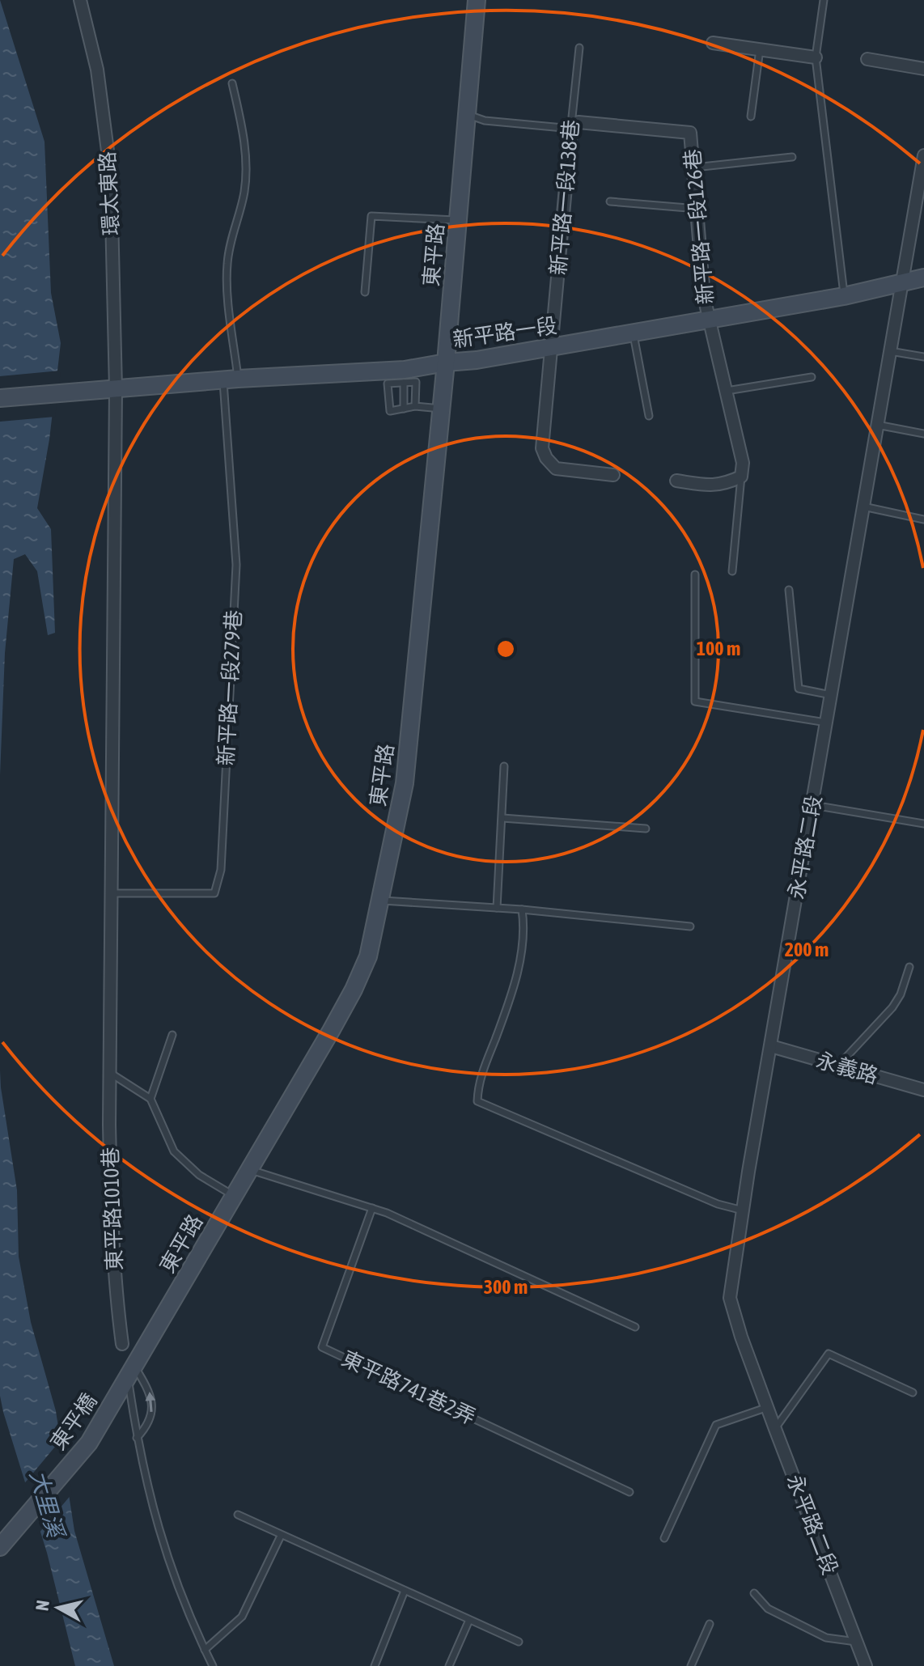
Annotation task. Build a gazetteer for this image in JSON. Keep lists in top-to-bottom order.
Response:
{
  "streets": {
    "street": [
      "環太東路",
      "新平路一段138巷",
      "新平路一段126巷",
      "東平路",
      "新平路一段",
      "永平路二段",
      "永義路",
      "東平路1010巷",
      "東平橋"
    ],
    "lane": ["新平路一段279巷", "東平路741巷2弄"]
  },
  "crossings": [
    ["環太東路", "新平路一段"],
    ["環太東路", "新平路一段279巷"],
    ["環太東路", "東平路1010巷"],
    ["新平路一段138巷", "新平路一段126巷"],
    ["新平路一段138巷", "新平路一段"],
    ["新平路一段126巷", "新平路一段"],
    ["東平路", "新平路一段"],
    ["東平路", "東平橋"],
    ["新平路一段", "新平路一段279巷"],
    ["新平路一段", "永平路二段"],
    ["新平路一段279巷", "東平路1010巷"],
    ["永平路二段", "永義路"]
  ],
  "water": ["大里溪"],
  "north": "left",
  "rings": ["100 m", "200 m", "300 m"]
}
